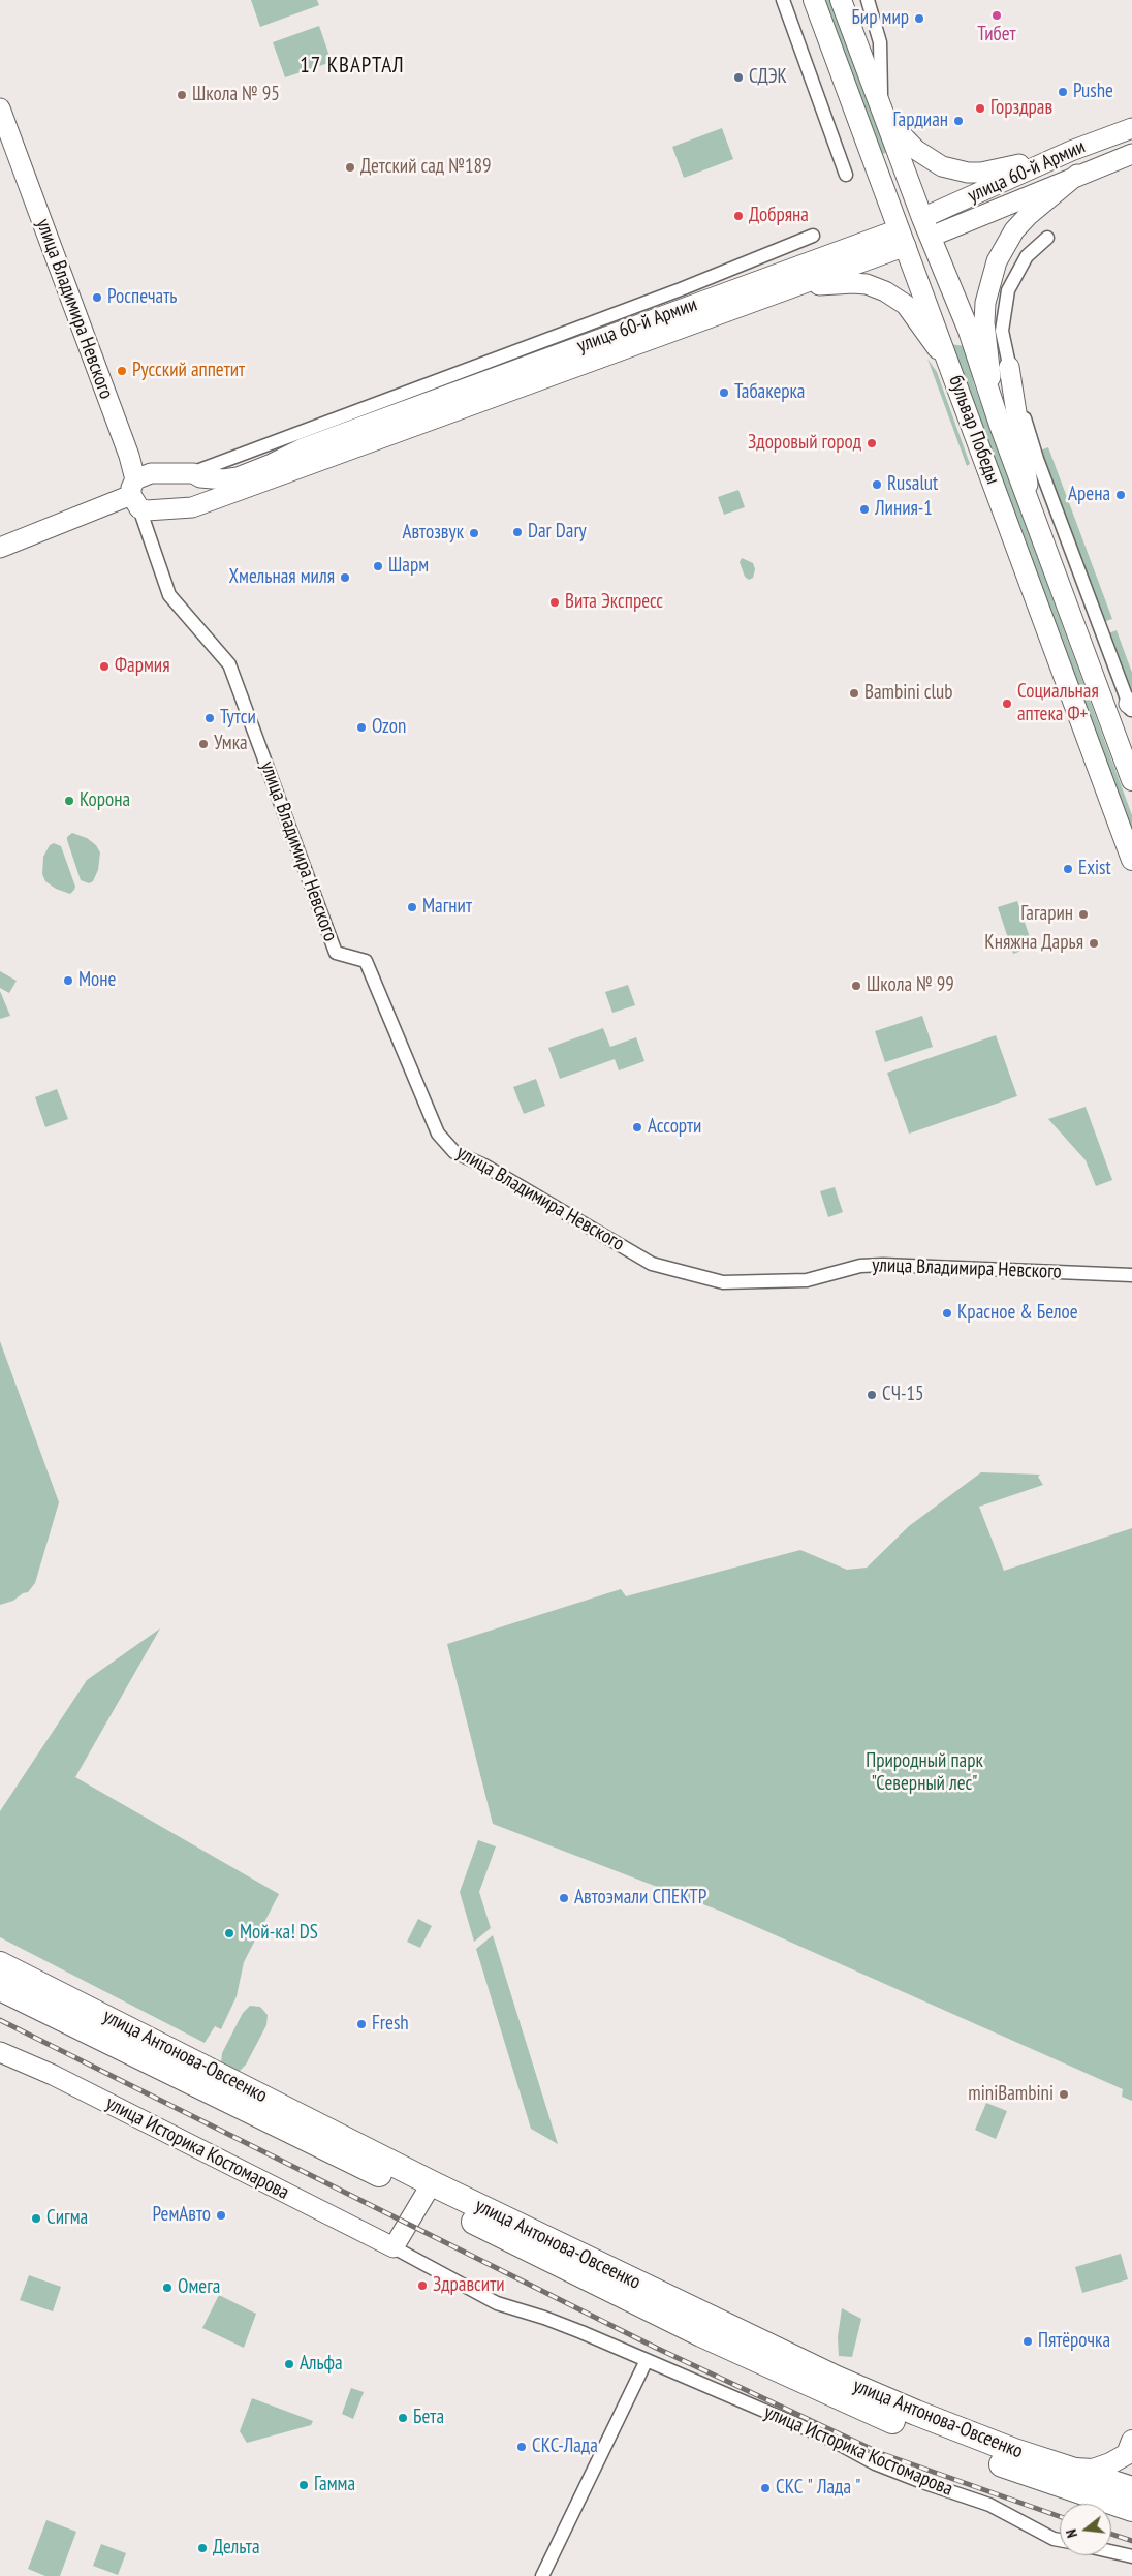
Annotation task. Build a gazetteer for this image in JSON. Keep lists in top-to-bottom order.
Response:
{
  "streets": {
    "highway": ["улица Антонова-Овсеенко"],
    "main road": ["улица 60-й Армии", "бульвар Победы"],
    "street": ["улица Владимира Невского", "улица Историка Костомарова"]
  },
  "crossings": [
    ["улица 60-й Армии", "улица Владимира Невского"],
    ["улица 60-й Армии", "бульвар Победы"]
  ],
  "districts": ["17 КВАРТАЛ"],
  "parks": ["Природный парк \"Северный лес\""],
  "places": [
    "Тибет",
    "Бир мир",
    "СДЭК",
    "Pushe",
    "Школа № 95",
    "Горздрав",
    "Гардиан",
    "Детский сад №189",
    "Добряна",
    "Роспечать",
    "Русский аппетит",
    "Табакерка",
    "Здоровый город",
    "Rusalut",
    "Арена",
    "Линия-1",
    "Dar Dary",
    "Автозвук",
    "Шарм",
    "Хмельная миля",
    "Вита Экспресс",
    "Фармия",
    "Bambini club",
    "Социальная аптека Ф+",
    "Тутси",
    "Ozon",
    "Умка",
    "Корона",
    "Exist",
    "Магнит",
    "Гагарин",
    "Княжна Дарья",
    "Моне",
    "Школа № 99",
    "Ассорти",
    "Красное & Белое",
    "СЧ-15",
    "Автоэмали СПЕКТР",
    "Мой-ка! DS",
    "Fresh",
    "miniBambini",
    "РемАвто",
    "Сигма",
    "Здравсити",
    "Омега",
    "Пятёрочка",
    "Альфа",
    "Бета",
    "СКС-Лада",
    "Гамма",
    "СКС \" Лада \"",
    "Дельта"
  ],
  "north": "left"
}
